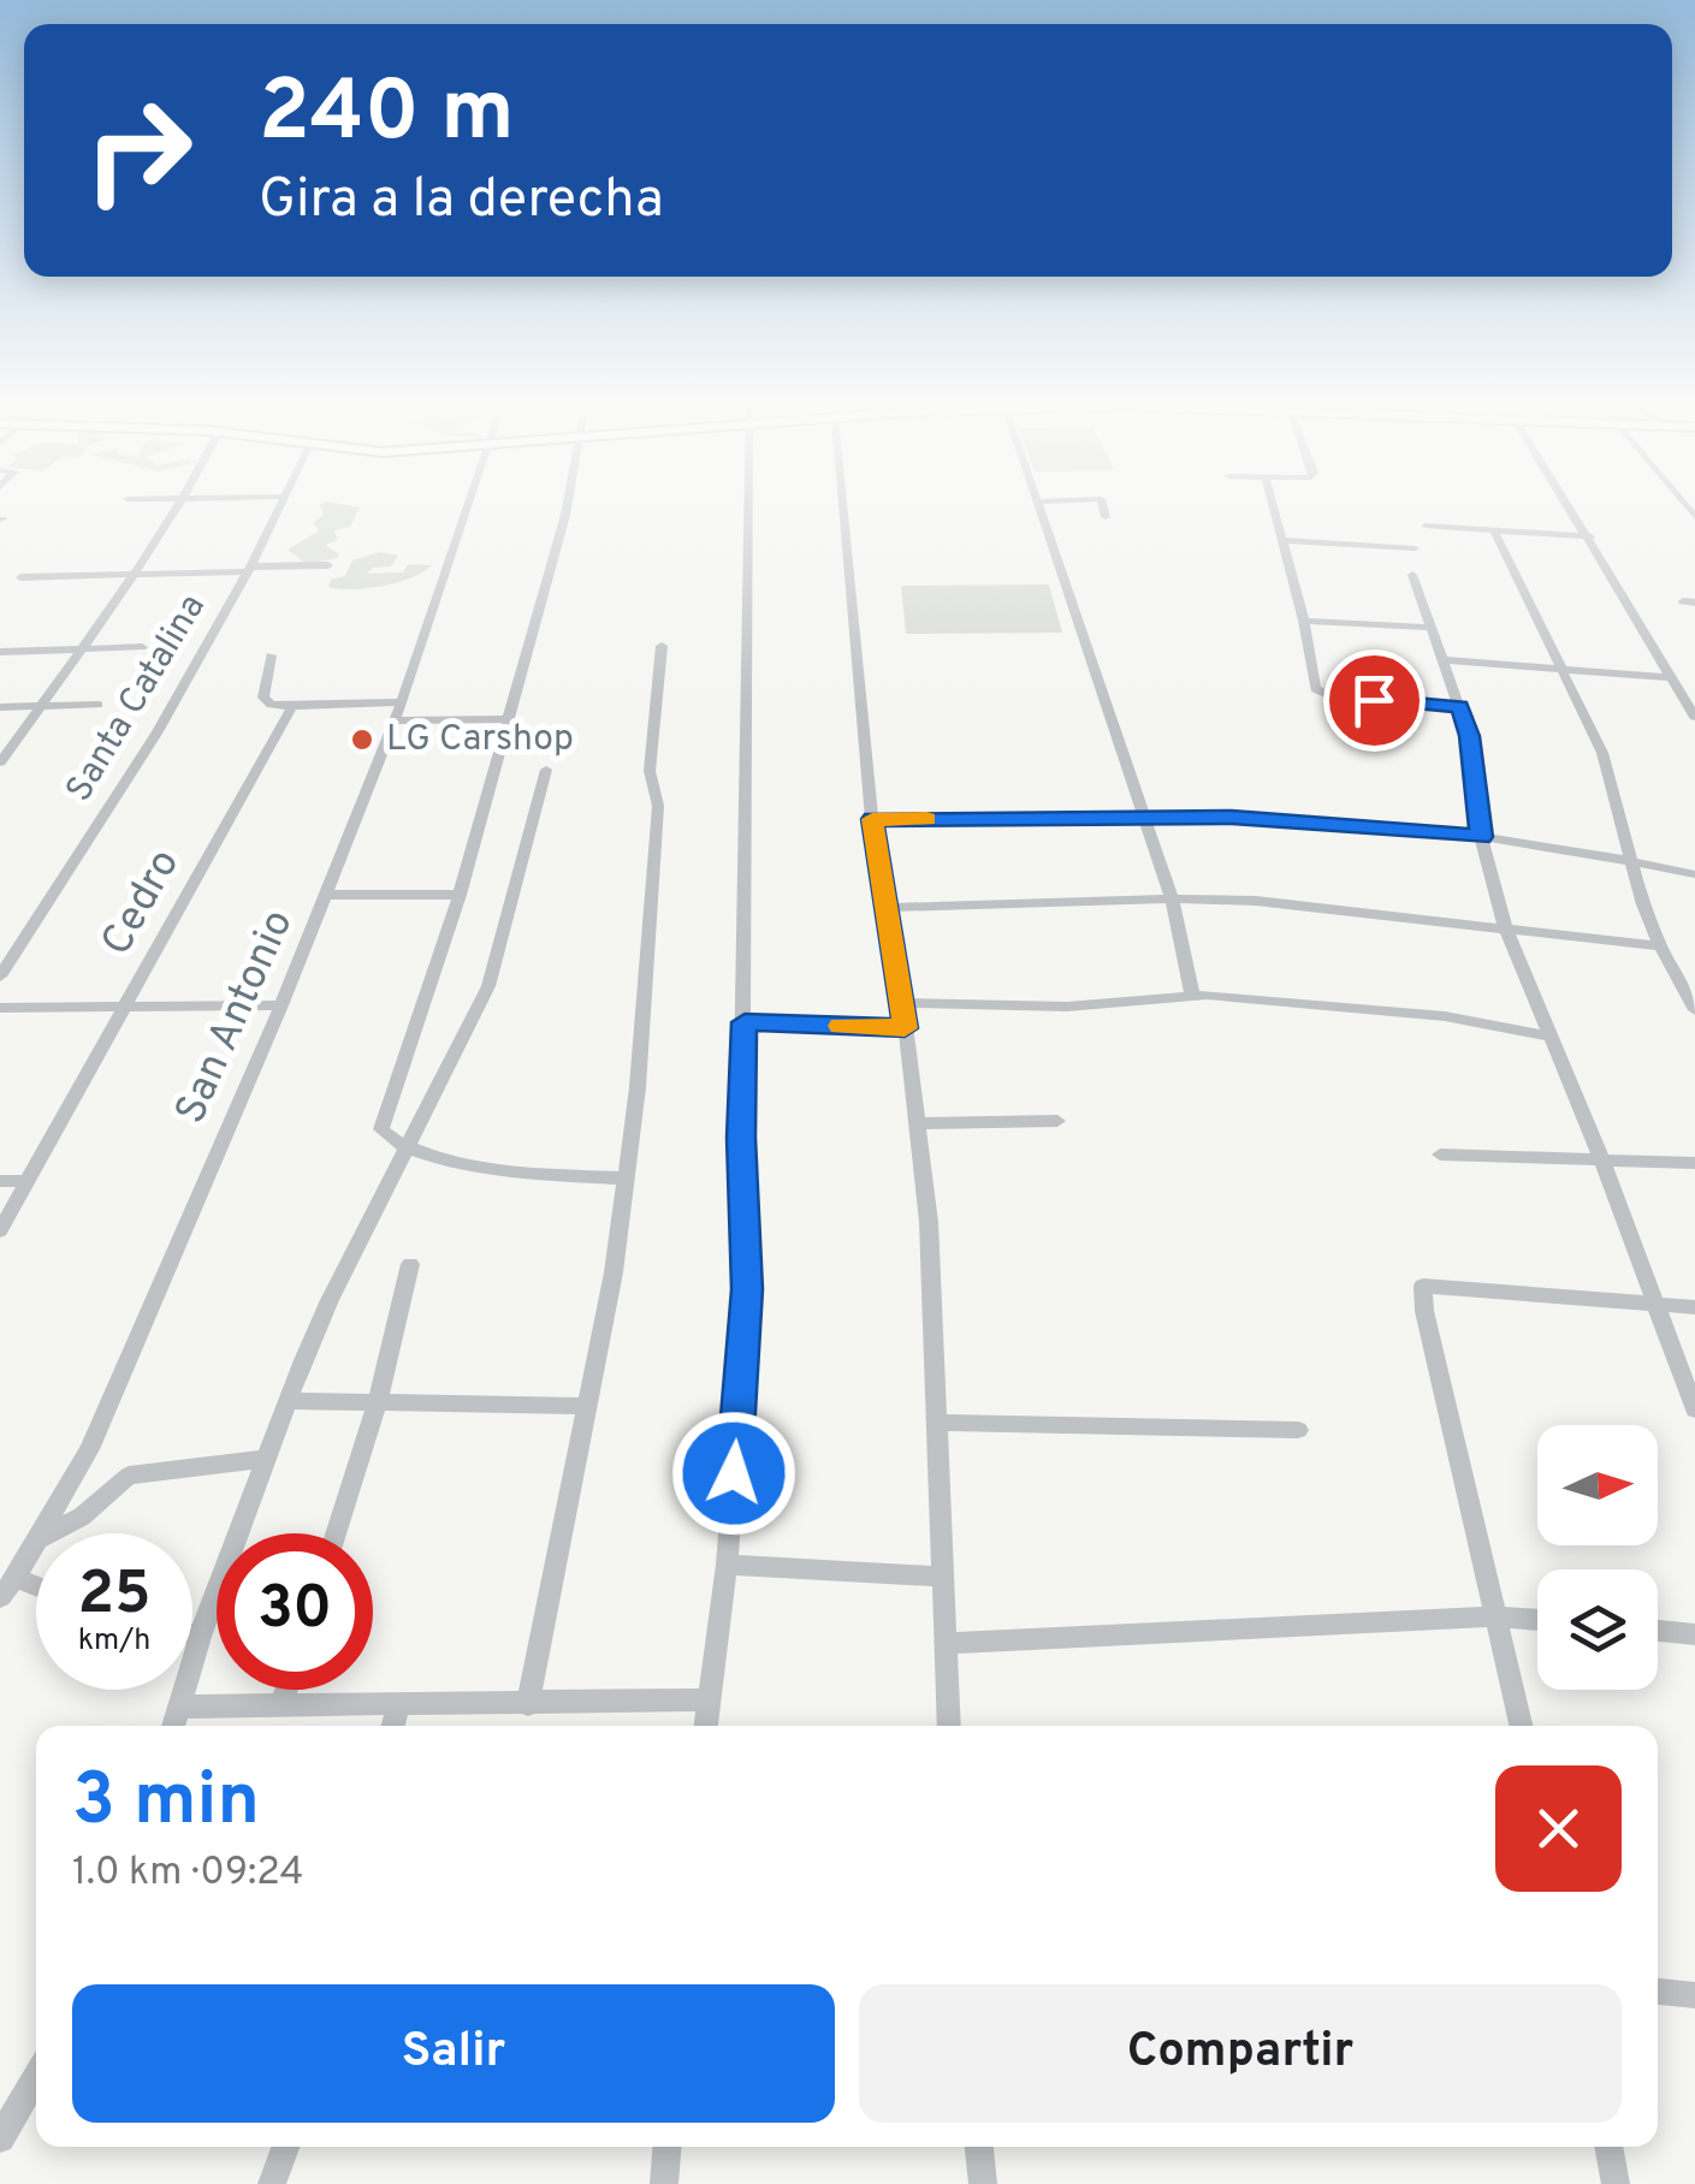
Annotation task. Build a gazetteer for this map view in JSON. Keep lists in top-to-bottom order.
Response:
{
  "streets": {
    "street": ["Santa Catalina", "Cedro", "San Antonio"]
  },
  "places": ["LG Carshop"],
  "north": "right",
  "page": {
    "turn": ["240 m", "Gira a la derecha"],
    "speed": "25 km/h",
    "limit": "30",
    "heading": ["3 min", "1.0 km · 09:24"],
    "buttons": ["Salir", "Compartir"]
  }
}
